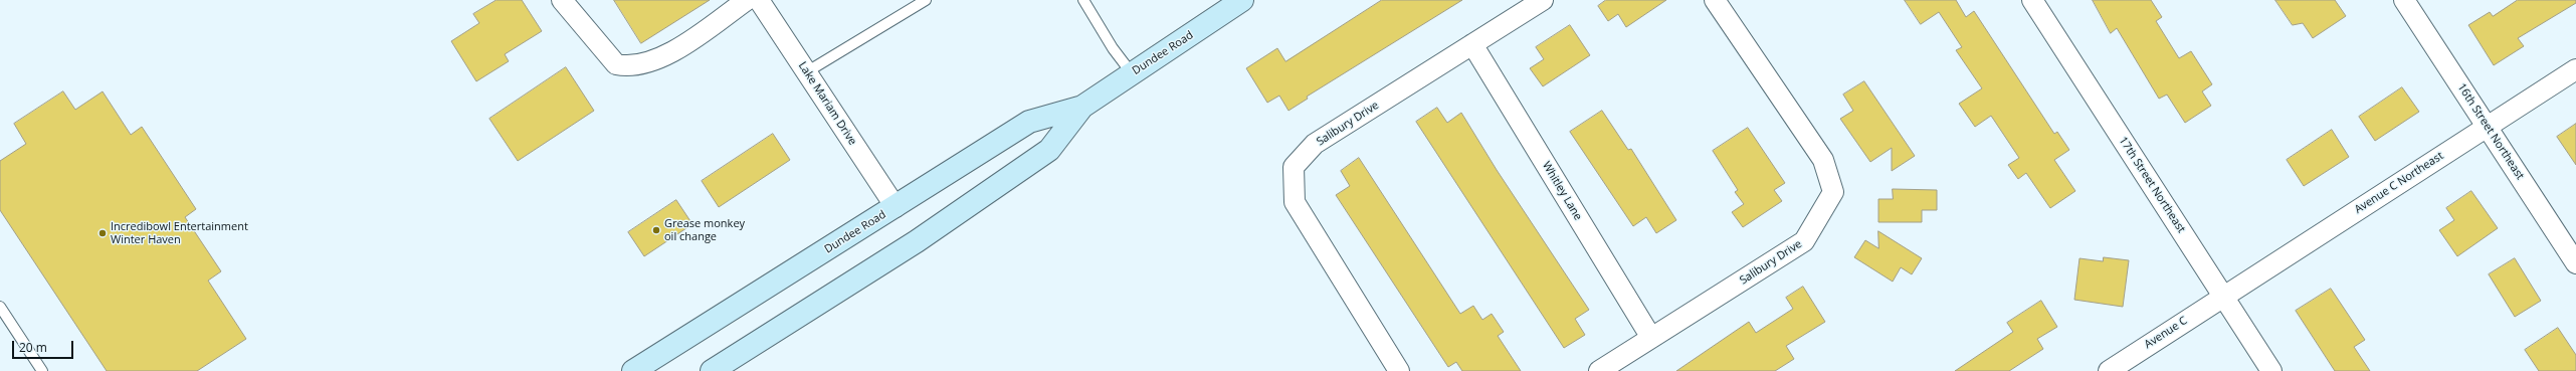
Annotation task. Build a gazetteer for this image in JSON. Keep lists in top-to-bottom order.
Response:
{
  "streets": {
    "main road": ["Dundee Road"],
    "street": [
      "Lake Mariam Drive",
      "Salibury Drive",
      "16th Street Northeast",
      "Avenue C Northeast",
      "17th Street Northeast",
      "Whitley Lane",
      "Avenue C"
    ]
  },
  "crossings": [
    ["Dundee Road", "Lake Mariam Drive"],
    ["Salibury Drive", "Whitley Lane"],
    ["16th Street Northeast", "Avenue C Northeast"],
    ["Avenue C Northeast", "17th Street Northeast"],
    ["Avenue C Northeast", "Avenue C"],
    ["17th Street Northeast", "Avenue C"]
  ],
  "places": ["Grease monkey oil change", "Incredibowl Entertainment Winter Haven"],
  "scale_bar": "20 m"
}
